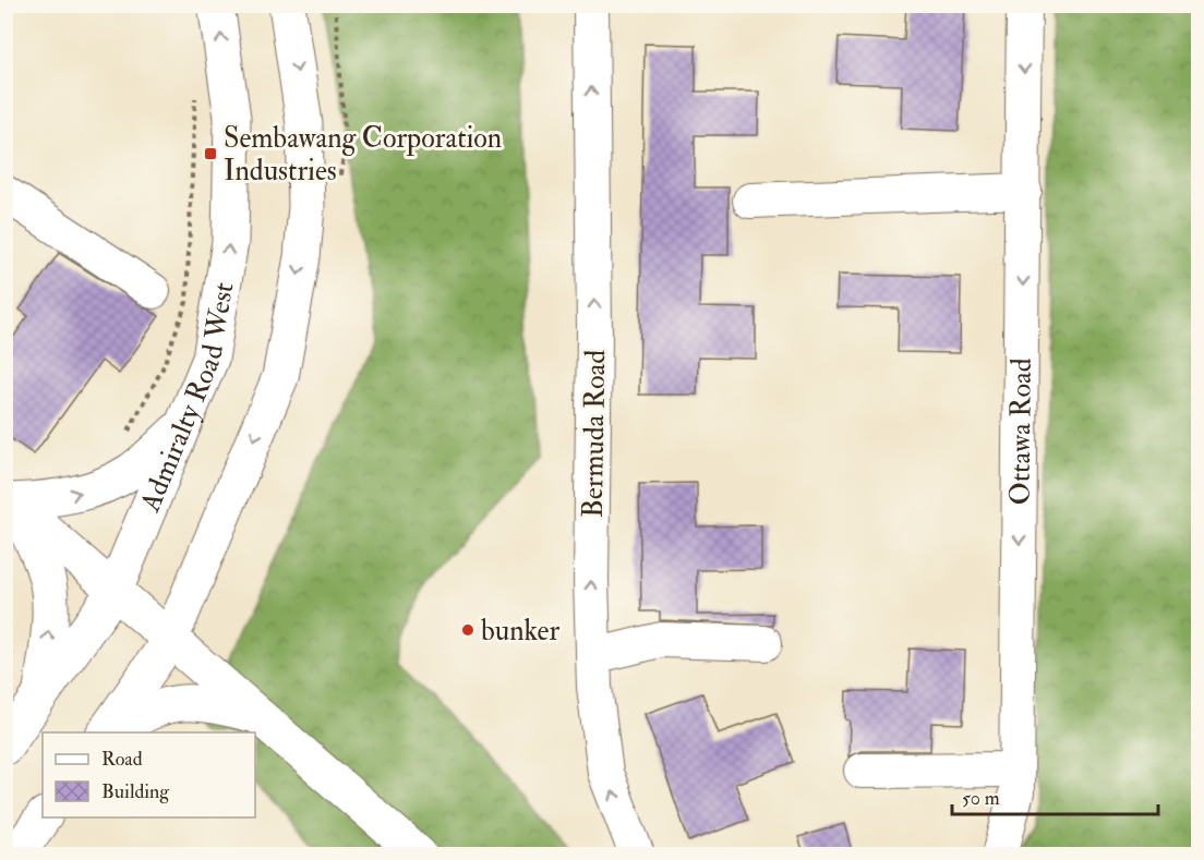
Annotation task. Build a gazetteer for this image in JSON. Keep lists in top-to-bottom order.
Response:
{
  "streets": {
    "main road": ["Admiralty Road West"],
    "street": ["Ottawa Road", "Bermuda Road"]
  },
  "one_way": ["Ottawa Road", "Bermuda Road"],
  "places": {
    "transit": ["Sembawang Corporation Industries"],
    "other": ["bunker"]
  },
  "legend": ["Road", "Building"],
  "scale_bar": "50 m"
}
